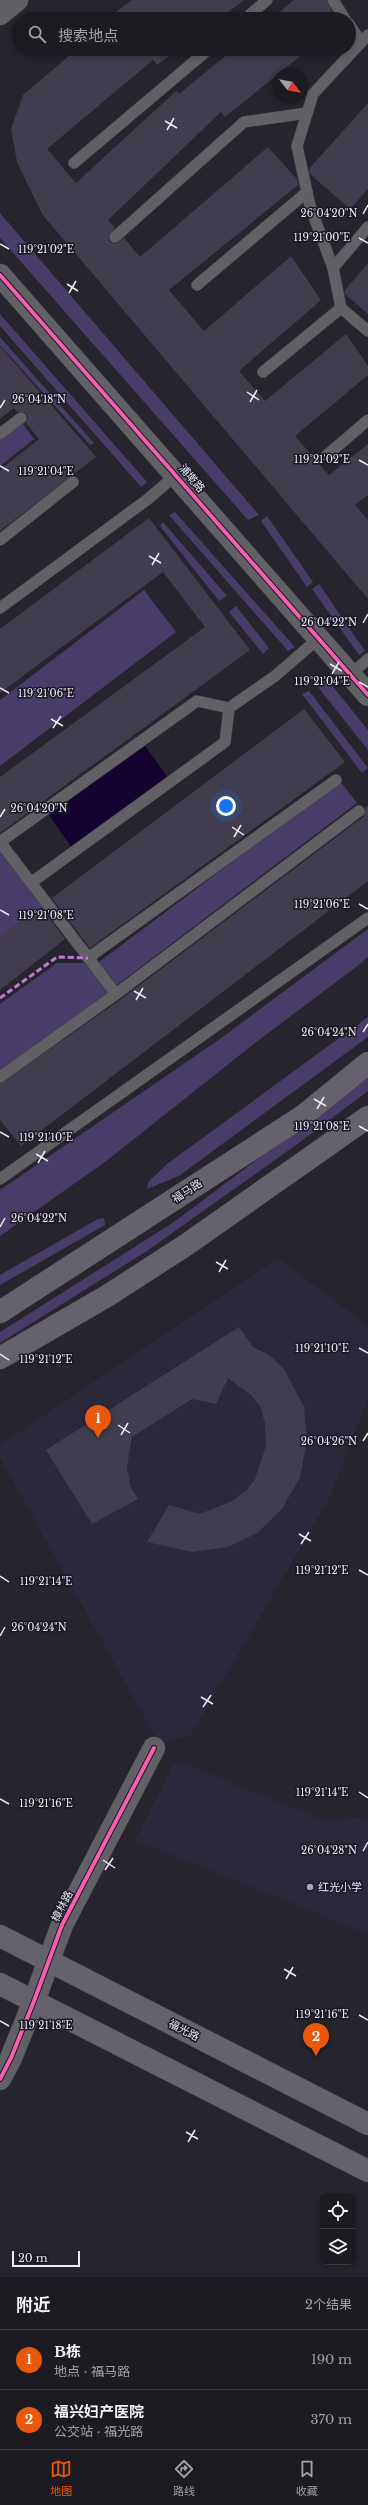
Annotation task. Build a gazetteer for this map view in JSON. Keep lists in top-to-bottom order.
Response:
{
  "streets": {
    "main road": ["福马路", "福光路"],
    "street": ["浦墘路", "樟林路"]
  },
  "crossings": [
    ["樟林路", "福光路"]
  ],
  "places": ["红光小学"],
  "scale_bar": "20 m",
  "north": "bottom right",
  "page": {
    "search": "搜索地点",
    "pins": ["1", "2"],
    "scale": "20 m",
    "heading": ["附近", "2个结果"],
    "list": [
      {
        "mark": "1",
        "name": "B栋",
        "note": "地点 · 福马路",
        "value": "190 m"
      },
      {
        "mark": "2",
        "name": "福兴妇产医院",
        "note": "公交站 · 福光路",
        "value": "370 m"
      }
    ],
    "nav": ["地图", "路线", "收藏"]
  },
  "coordinates": [
    "26°04'20\"N",
    "119°21'00\"E",
    "119°21'02\"E",
    "26°04'18\"N",
    "119°21'04\"E",
    "26°04'22\"N",
    "119°21'06\"E",
    "119°21'08\"E",
    "26°04'24\"N",
    "119°21'10\"E",
    "119°21'12\"E",
    "26°04'26\"N",
    "119°21'14\"E",
    "119°21'16\"E",
    "26°04'28\"N",
    "119°21'18\"E"
  ]
}
